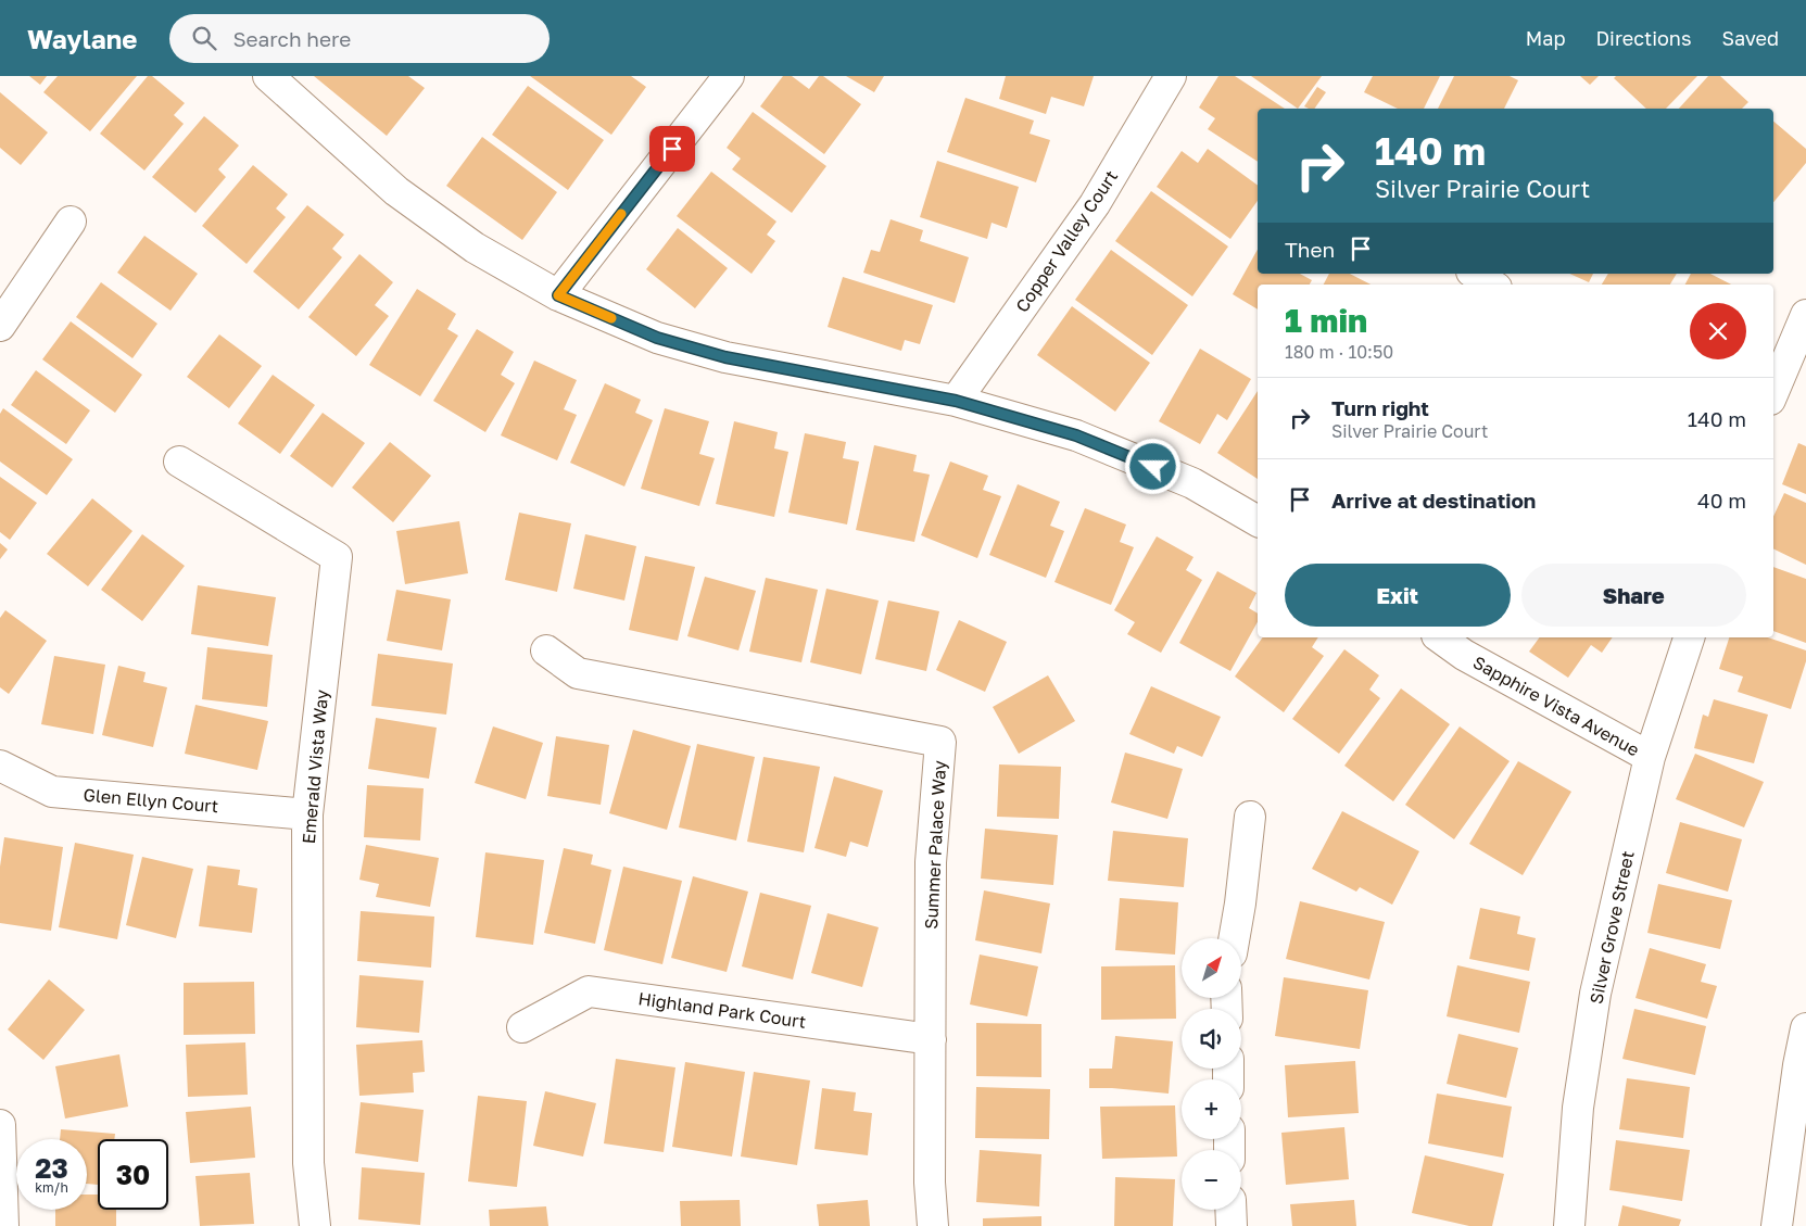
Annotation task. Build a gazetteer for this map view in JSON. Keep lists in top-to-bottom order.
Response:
{
  "streets": {
    "street": [
      "Copper Valley Court",
      "Sapphire Vista Avenue",
      "Emerald Vista Way",
      "Glen Ellyn Court",
      "Summer Palace Way",
      "Silver Grove Street",
      "Highland Park Court"
    ]
  },
  "crossings": [
    ["Sapphire Vista Avenue", "Silver Grove Street"],
    ["Emerald Vista Way", "Glen Ellyn Court"],
    ["Summer Palace Way", "Highland Park Court"]
  ],
  "north": "top right",
  "page": {
    "header": "Waylane",
    "search": "Search here",
    "nav": ["Map", "Directions", "Saved"],
    "turn": ["140 m", "Silver Prairie Court"],
    "then": "Then",
    "heading": ["1 min", "180 m · 10:50"],
    "list": [
      {
        "name": "Turn right",
        "note": "Silver Prairie Court",
        "value": "140 m"
      },
      {
        "name": "Arrive at destination",
        "value": "40 m"
      }
    ],
    "buttons": ["Exit", "Share"],
    "map_buttons": ["+", "−"],
    "speed": "23 km/h",
    "limit": "30"
  }
}
